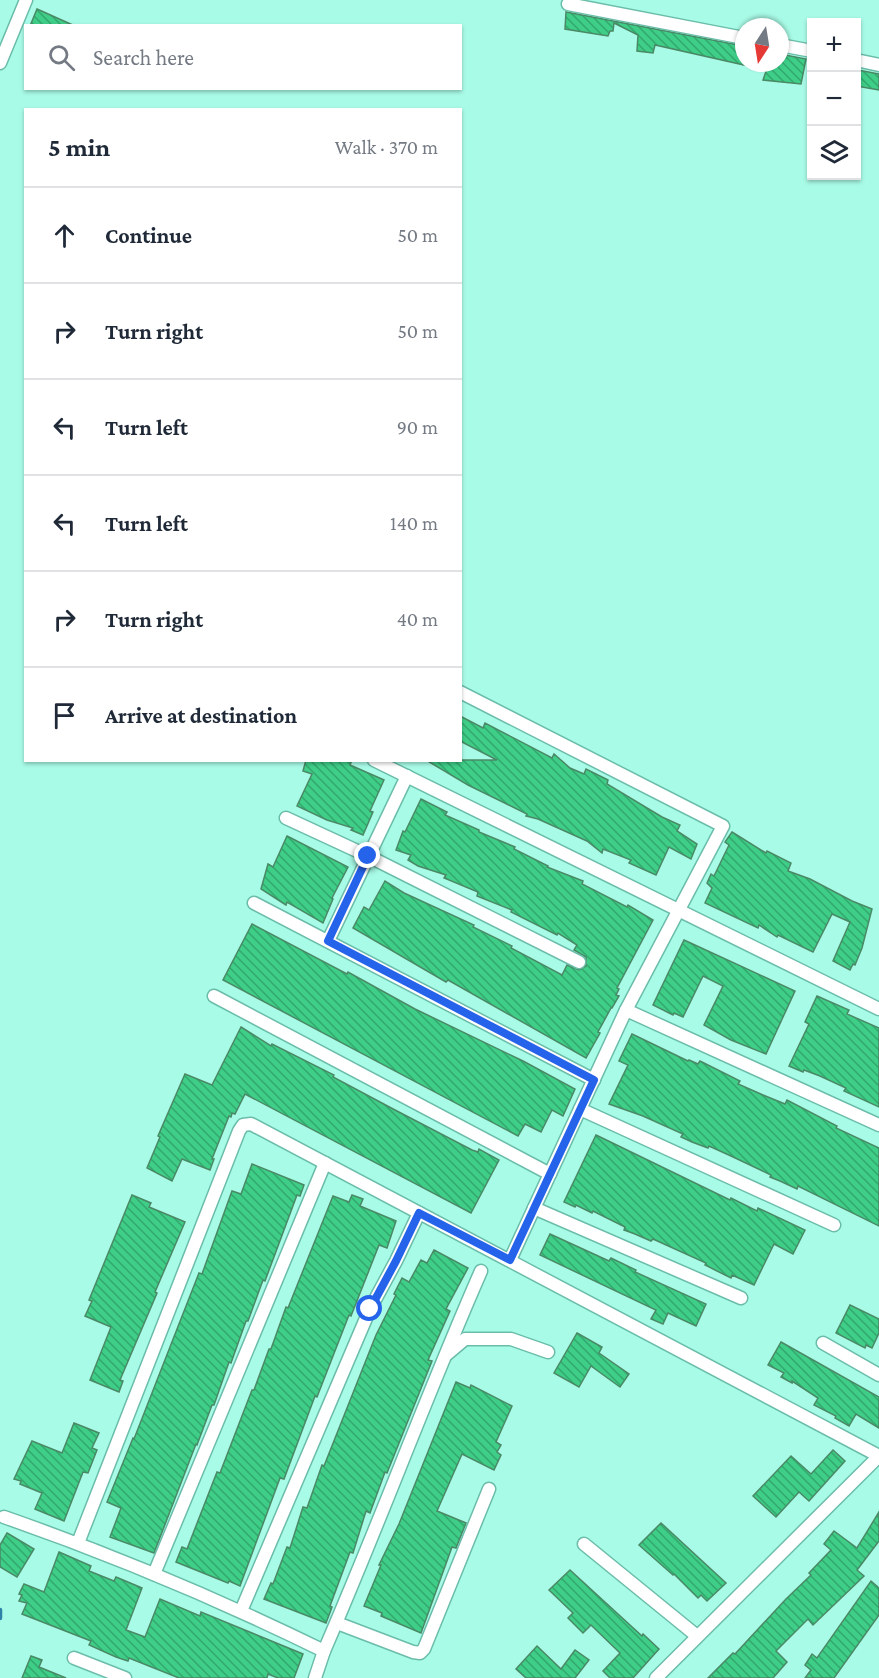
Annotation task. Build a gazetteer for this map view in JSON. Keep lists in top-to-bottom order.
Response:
{
  "north": "bottom",
  "page": {
    "map_buttons": ["+", "−"],
    "search": "Search here",
    "heading": ["5 min", "Walk · 370 m"],
    "list": [
      ["Continue", "50 m"],
      ["Turn right", "50 m"],
      ["Turn left", "90 m"],
      ["Turn left", "140 m"],
      ["Turn right", "40 m"],
      "Arrive at destination"
    ]
  }
}
